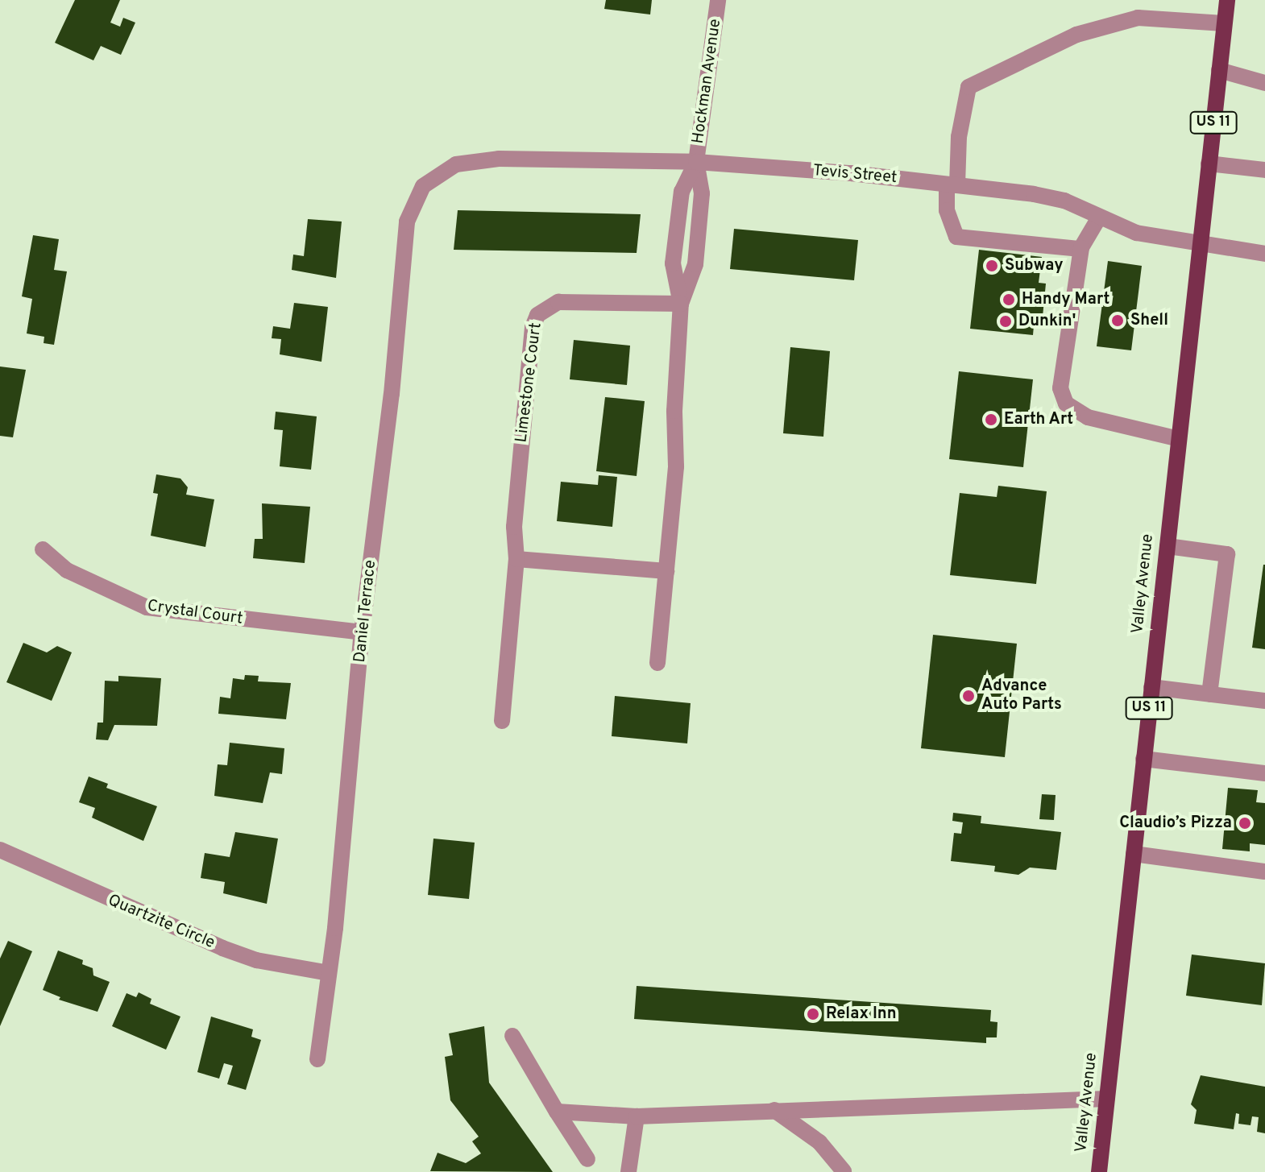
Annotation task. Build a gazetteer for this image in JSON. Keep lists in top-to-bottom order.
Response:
{
  "streets": {
    "main road": ["US 11", "Valley Avenue"],
    "street": [
      "Hockman Avenue",
      "Tevis Street",
      "Limestone Court",
      "Daniel Terrace",
      "Crystal Court",
      "Quartzite Circle"
    ]
  },
  "crossings": [
    ["Hockman Avenue", "Tevis Street"],
    ["Tevis Street", "Valley Avenue"],
    ["Tevis Street", "Daniel Terrace"],
    ["Daniel Terrace", "Crystal Court"],
    ["Daniel Terrace", "Quartzite Circle"]
  ],
  "places": [
    "Subway",
    "Handy Mart",
    "Shell",
    "Dunkin'",
    "Earth Art",
    "Advance Auto Parts",
    "Claudio’s Pizza",
    "Relax Inn"
  ]
}
